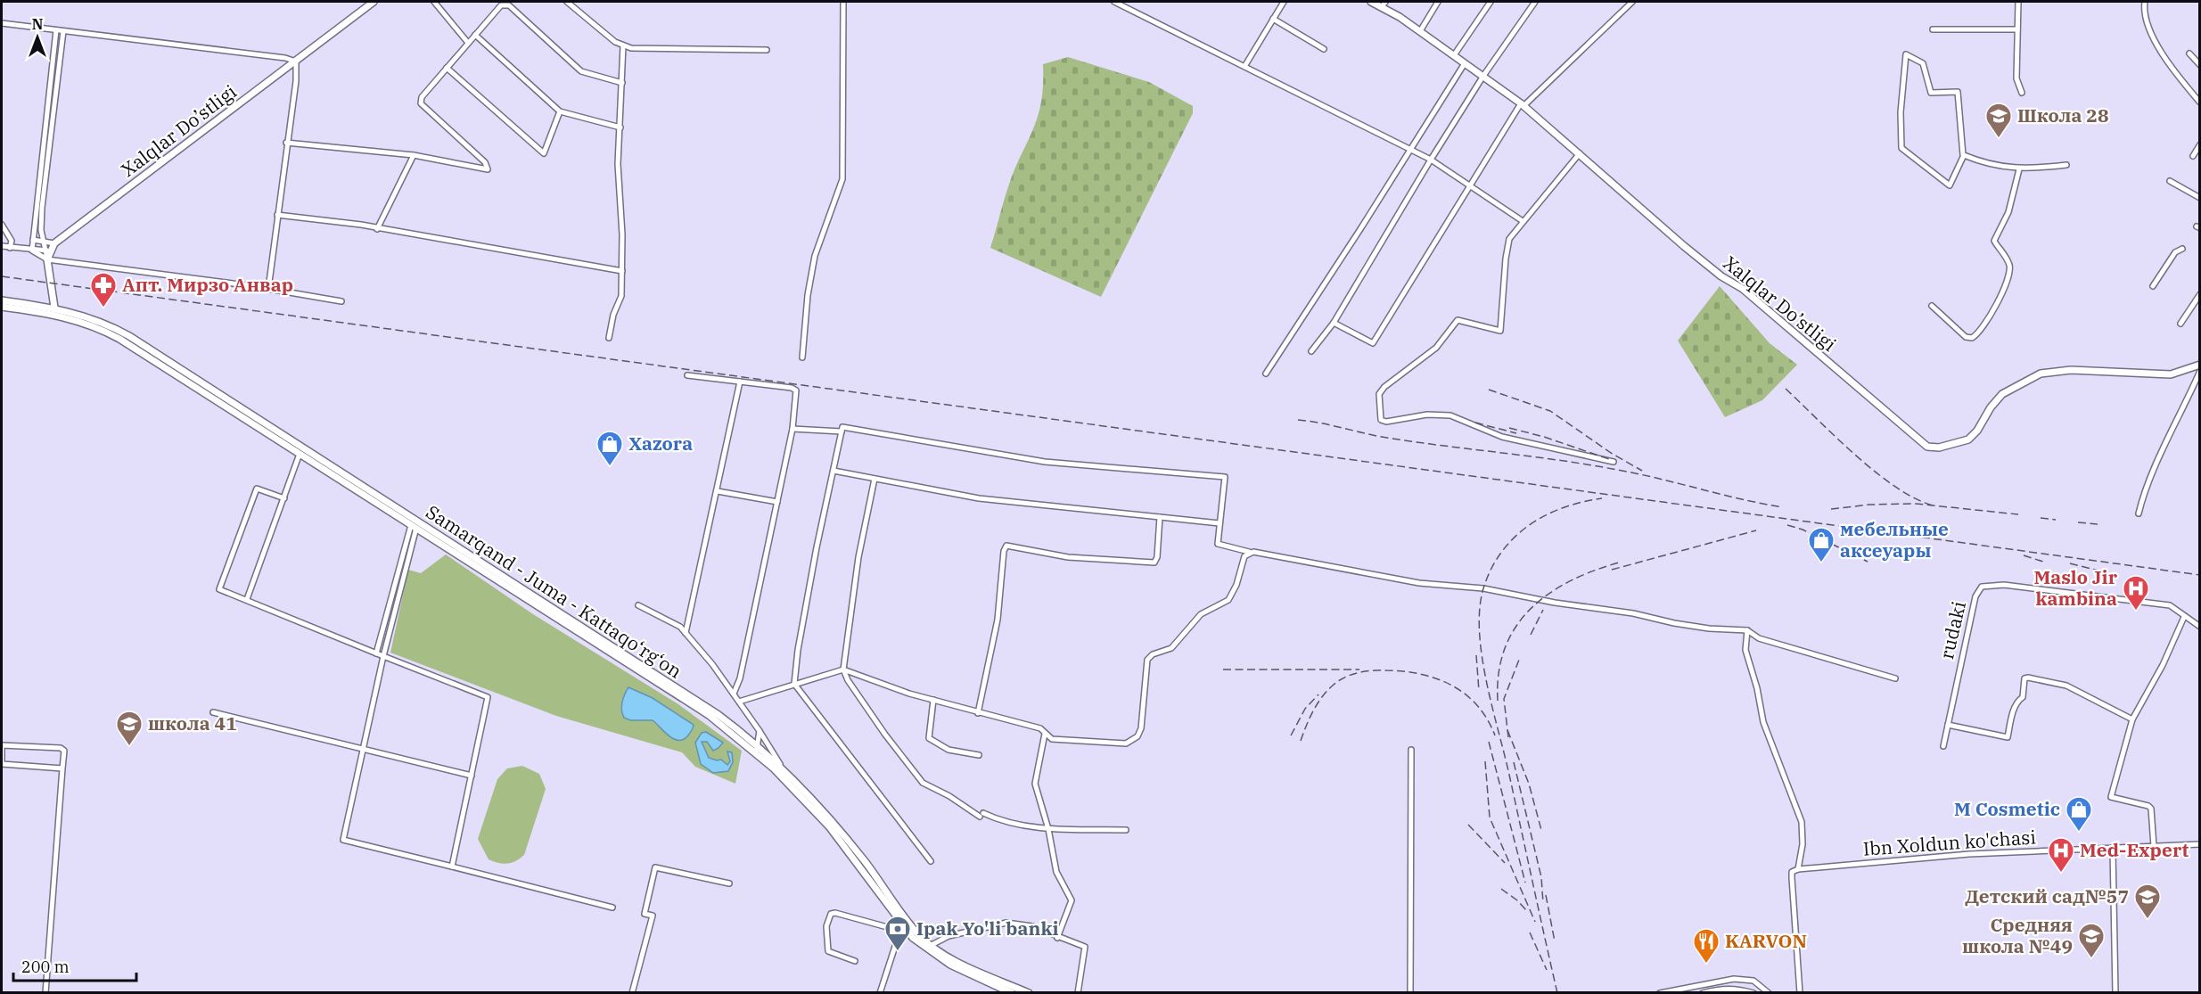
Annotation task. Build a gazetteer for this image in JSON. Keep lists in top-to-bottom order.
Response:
{
  "streets": {
    "main road": ["Xalqlar Do’stligi", "Samarqand - Juma - Kattaqo‘rg‘on"],
    "street": ["rudaki", "Ibn Xoldun ko'chasi"]
  },
  "places": {
    "school or university": [
      "Школа 28",
      "школа 41",
      "Детский сад№57",
      "Средняя школа №49"
    ],
    "pharmacy": ["Апт. Мирзо Анвар"],
    "shop": ["Xazora", "мебельные аксеуары", "M Cosmetic"],
    "hospital": ["Maslo Jir kambina", "Med-Expert"],
    "bank": ["Ipak Yo'li banki"],
    "restaurant": ["KARVON"]
  },
  "scale_bar": "200 m",
  "north": "top"
}
